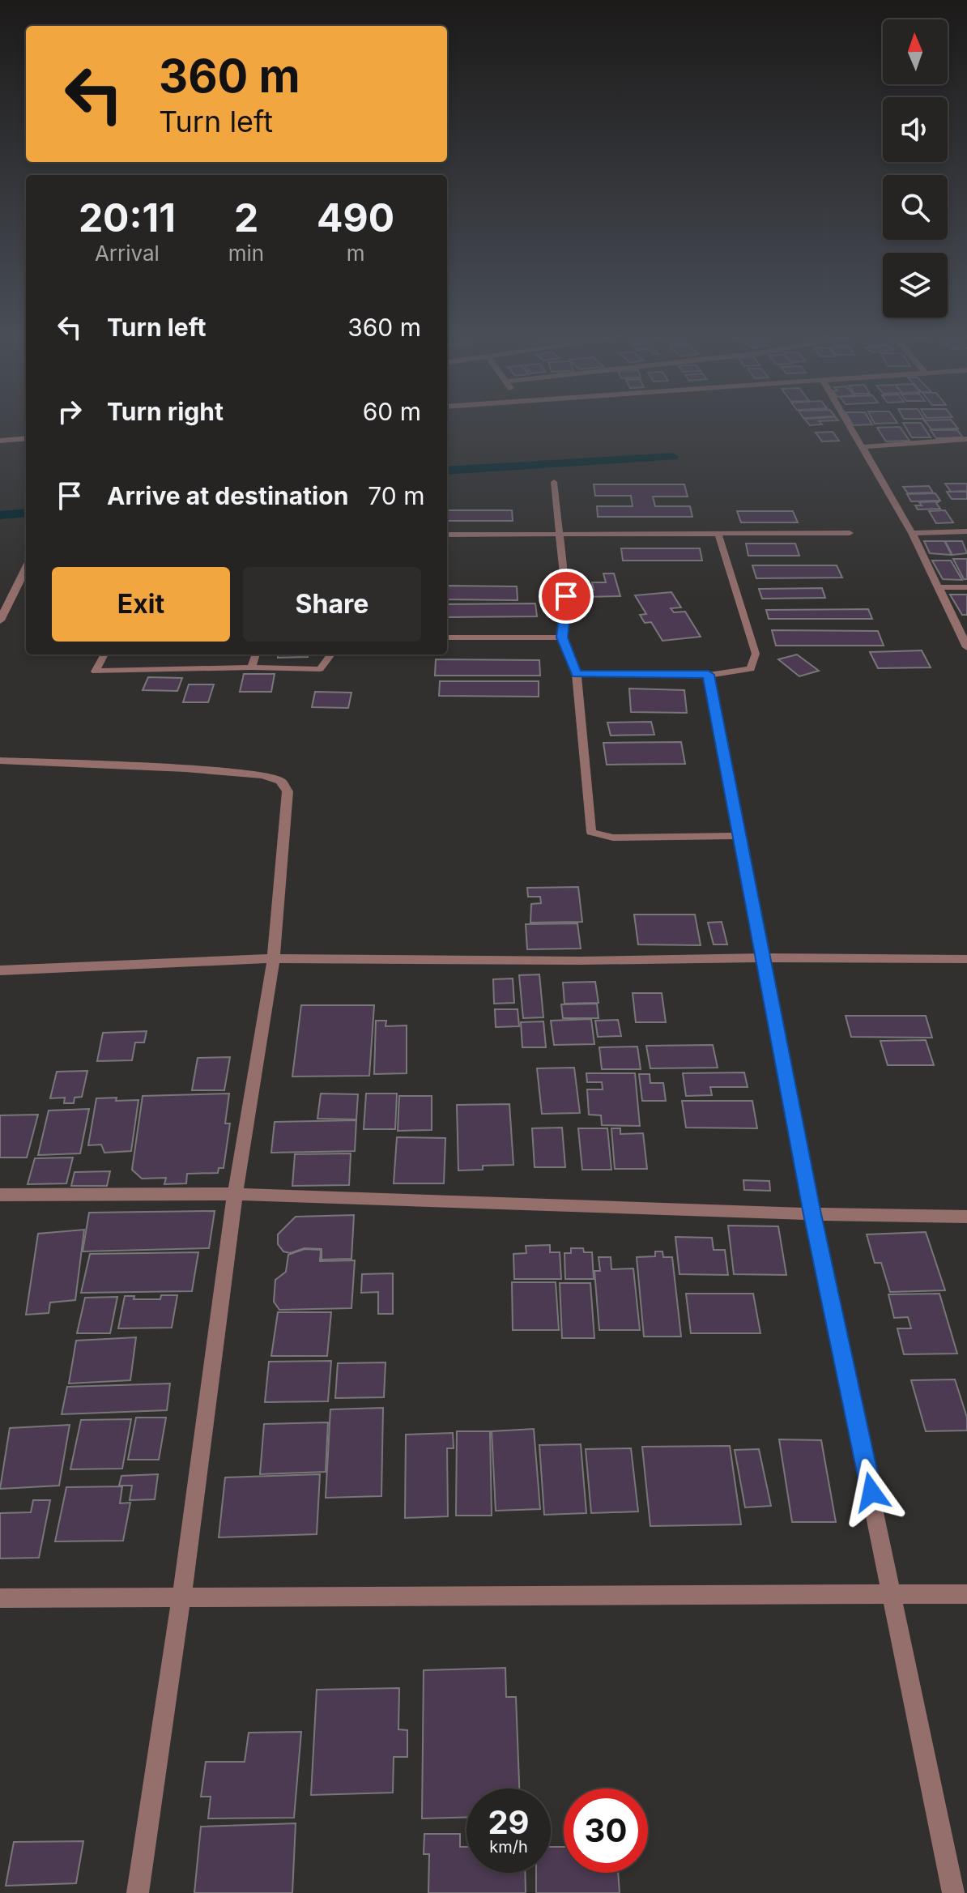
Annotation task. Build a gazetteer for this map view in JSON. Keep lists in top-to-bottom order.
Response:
{
  "north": "top",
  "page": {
    "turn": ["360 m", "Turn left"],
    "eta": [
      "20:11",
      "Arrival",
      "2",
      "min",
      "490",
      "m"
    ],
    "list": [
      {
        "name": "Turn left",
        "value": "360 m"
      },
      {
        "name": "Turn right",
        "value": "60 m"
      },
      {
        "name": "Arrive at destination",
        "value": "70 m"
      }
    ],
    "buttons": ["Exit", "Share"],
    "speed": "29 km/h",
    "limit": "30"
  }
}
